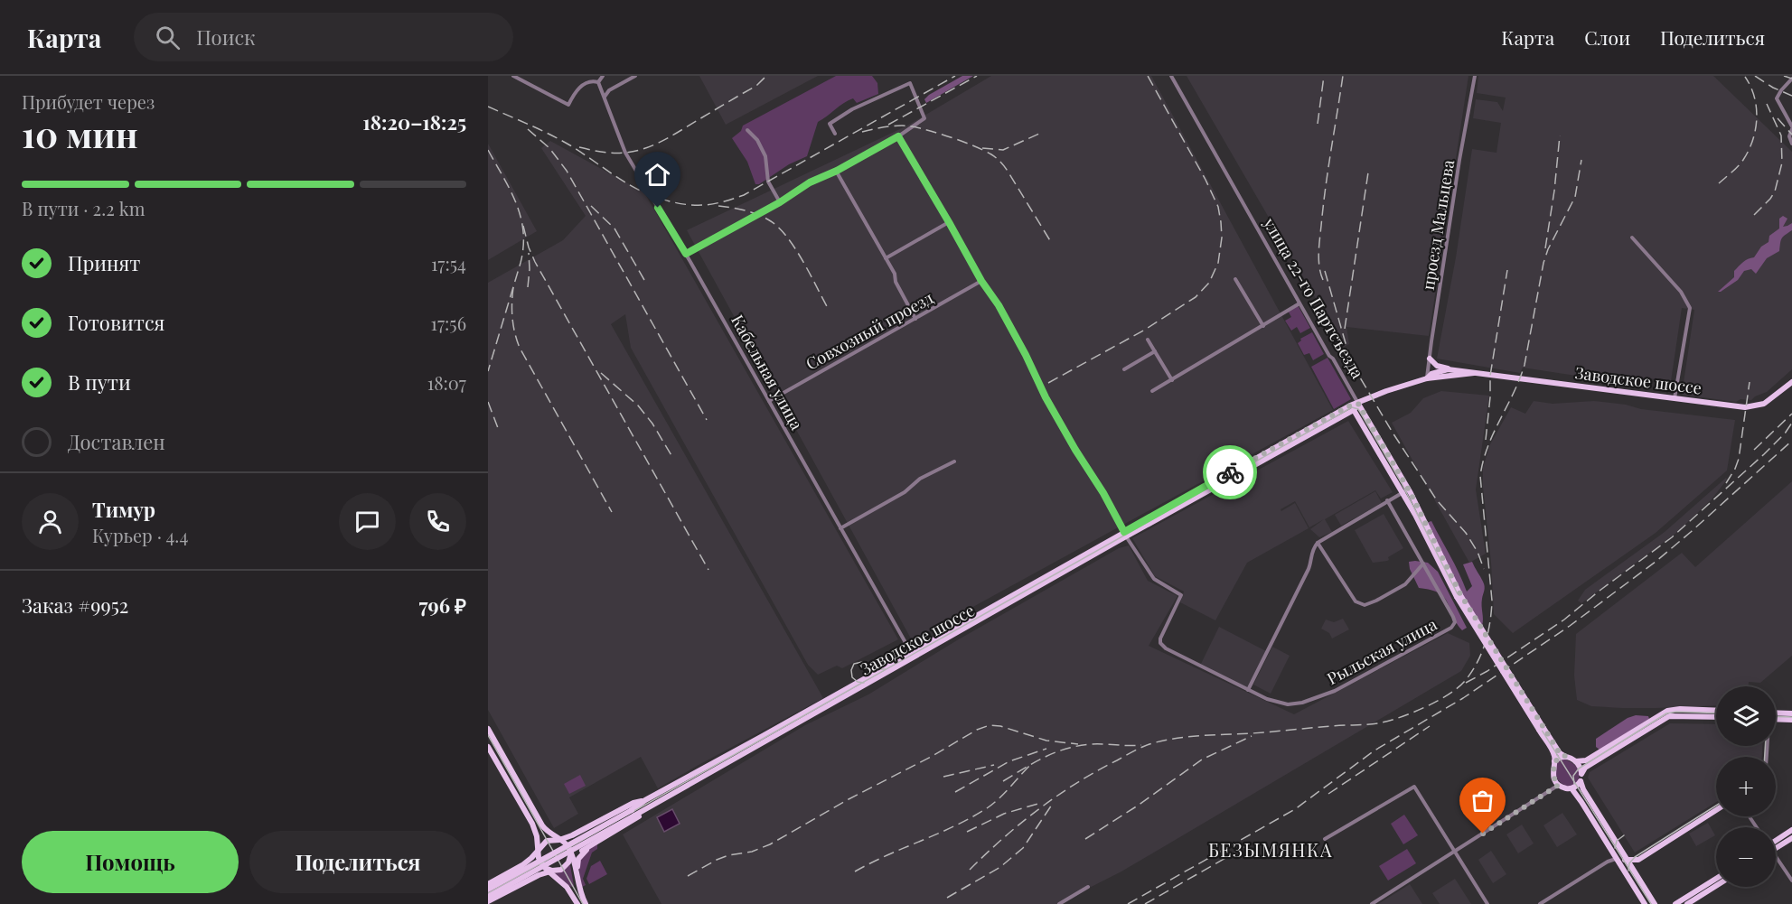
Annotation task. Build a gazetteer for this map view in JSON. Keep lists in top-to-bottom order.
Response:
{
  "streets": {
    "main road": ["улица 22-го Партсъезда", "Заводское шоссе"],
    "street": [
      "проезд Мальцева",
      "Совхозный проезд",
      "Кабельная улица",
      "Рыльская улица"
    ]
  },
  "crossings": [
    ["проезд Мальцева", "Заводское шоссе"],
    ["улица 22-го Партсъезда", "Заводское шоссе"],
    ["Совхозный проезд", "Кабельная улица"],
    ["Кабельная улица", "Заводское шоссе"],
    ["Заводское шоссе", "Рыльская улица"]
  ],
  "districts": ["БЕЗЫМЯНКА"],
  "page": {
    "header": "Карта",
    "search": "Поиск",
    "nav": ["Карта", "Слои", "Поделиться"],
    "heading": ["10 мин", "Прибудет через", "18:20–18:25"],
    "panel": [
      "Тимур",
      "Курьер · 4.4",
      "Заказ #9952",
      "796 ₽"
    ],
    "bar": "В пути · 2.2 km",
    "list": [
      ["Принят", "17:54"],
      ["Готовится", "17:56"],
      ["В пути", "18:07"],
      "Доставлен"
    ],
    "map_buttons": ["+", "−"],
    "buttons": ["Помощь", "Поделиться"]
  }
}
